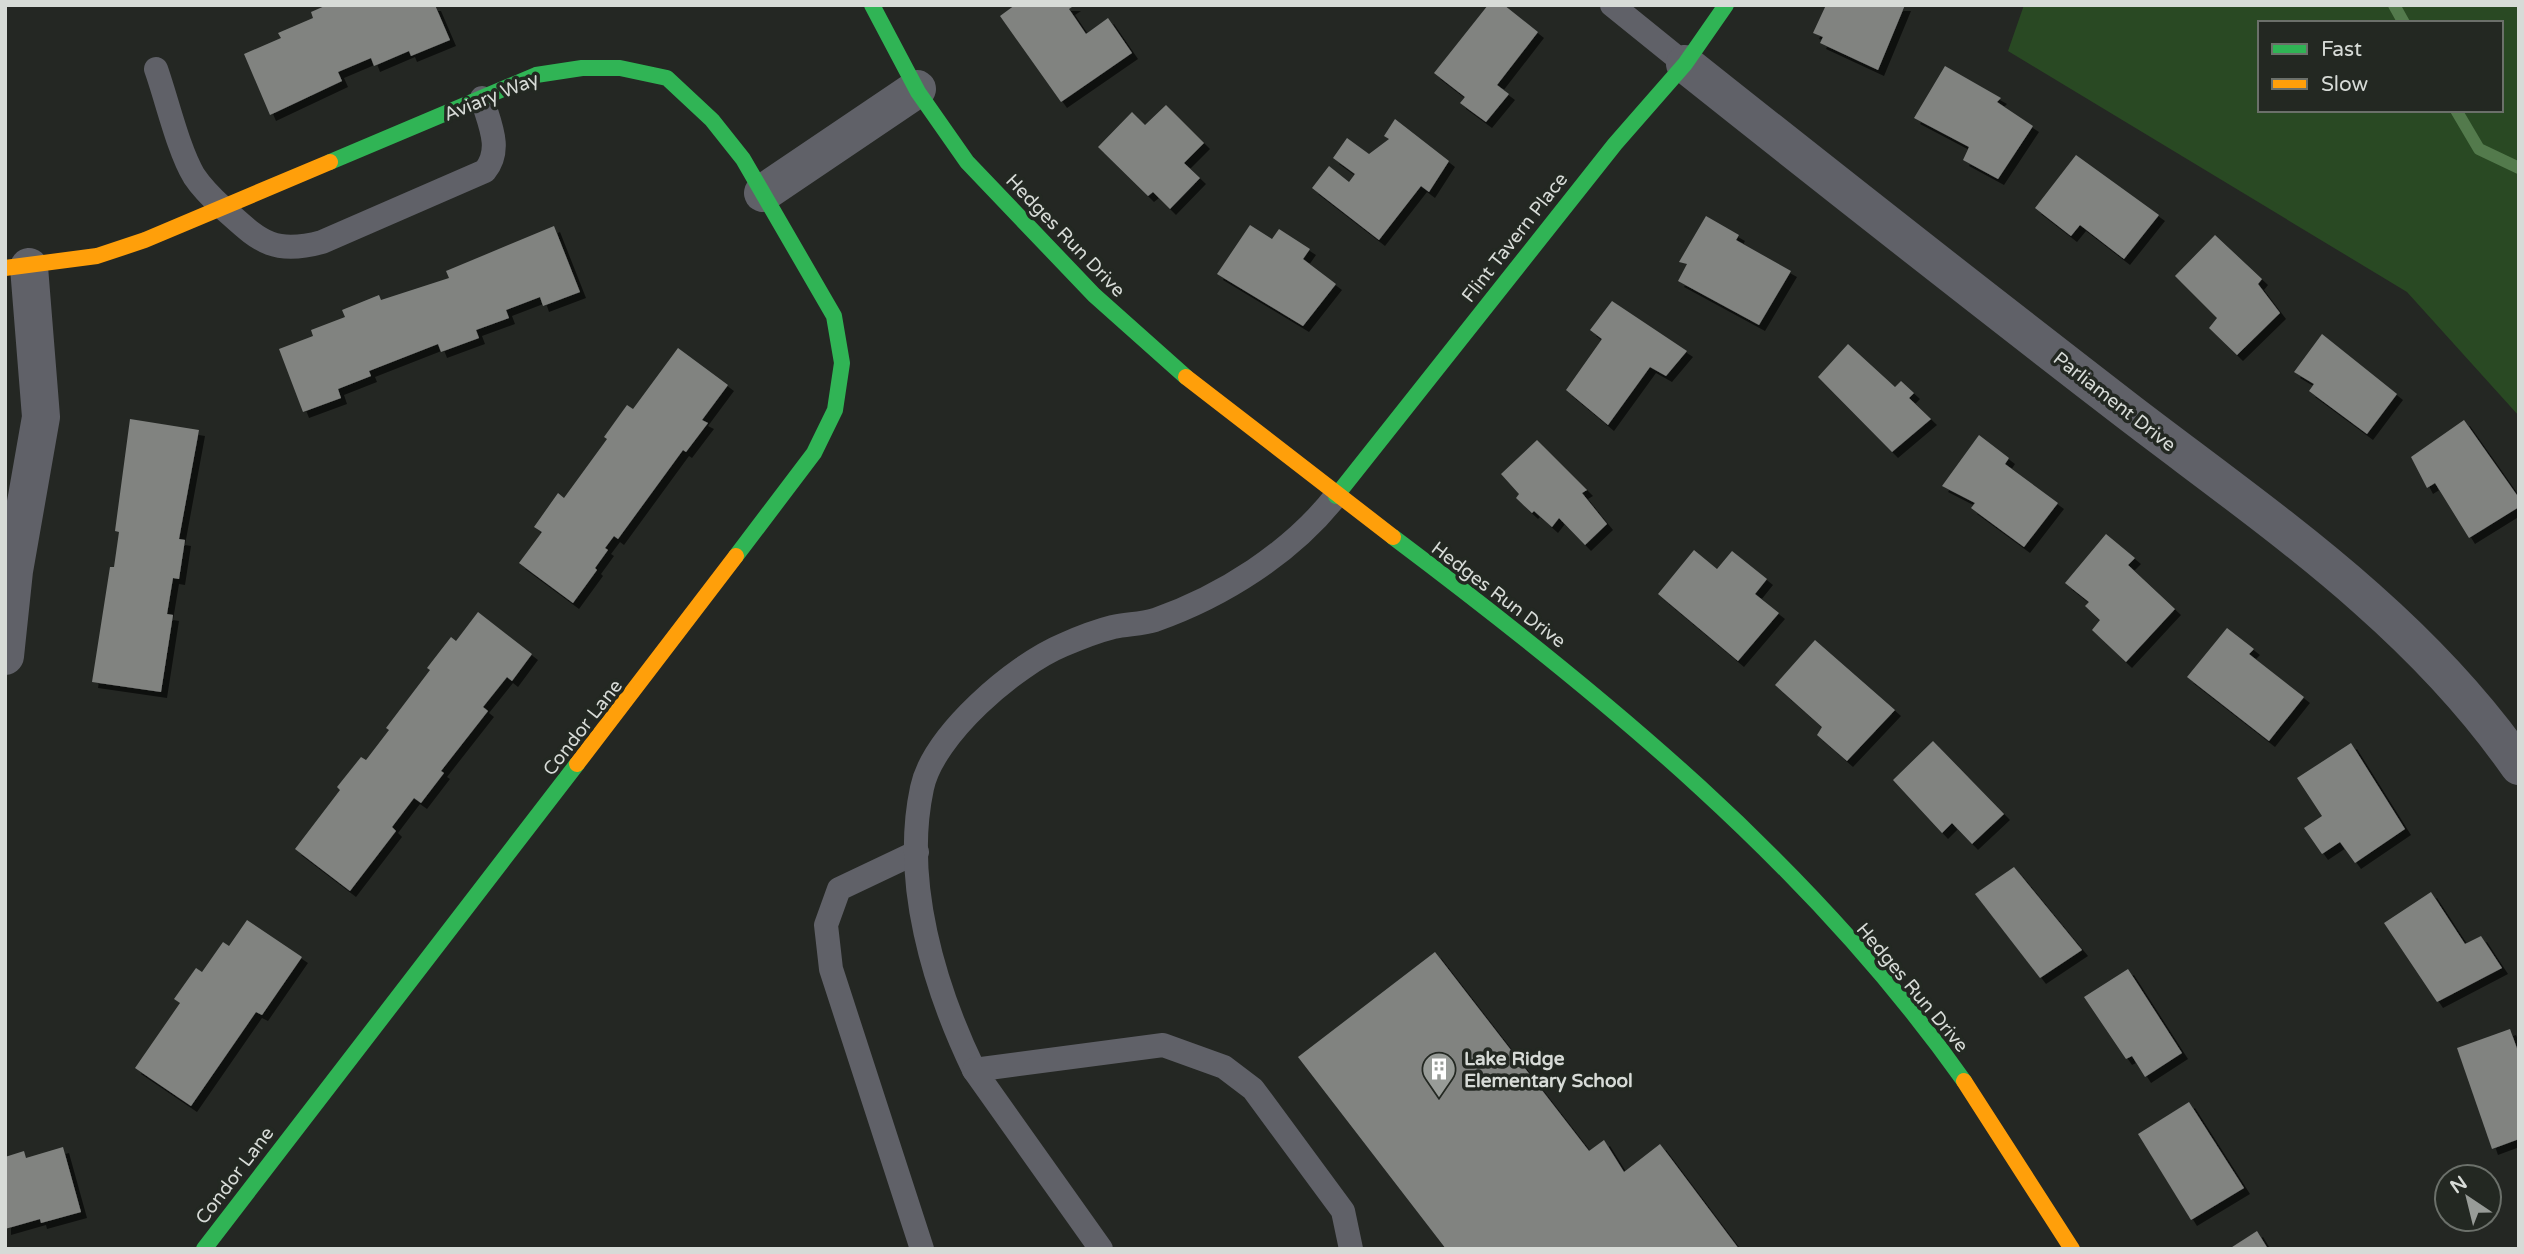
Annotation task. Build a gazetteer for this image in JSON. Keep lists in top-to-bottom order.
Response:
{
  "streets": {
    "street": [
      "Aviary Way",
      "Hedges Run Drive",
      "Flint Tavern Place",
      "Parliament Drive",
      "Condor Lane"
    ]
  },
  "crossings": [
    ["Aviary Way", "Condor Lane"],
    ["Hedges Run Drive", "Flint Tavern Place"],
    ["Flint Tavern Place", "Parliament Drive"]
  ],
  "places": {
    "building": ["Lake Ridge Elementary School"]
  },
  "legend": ["Fast", "Slow"],
  "north": "top left"
}
